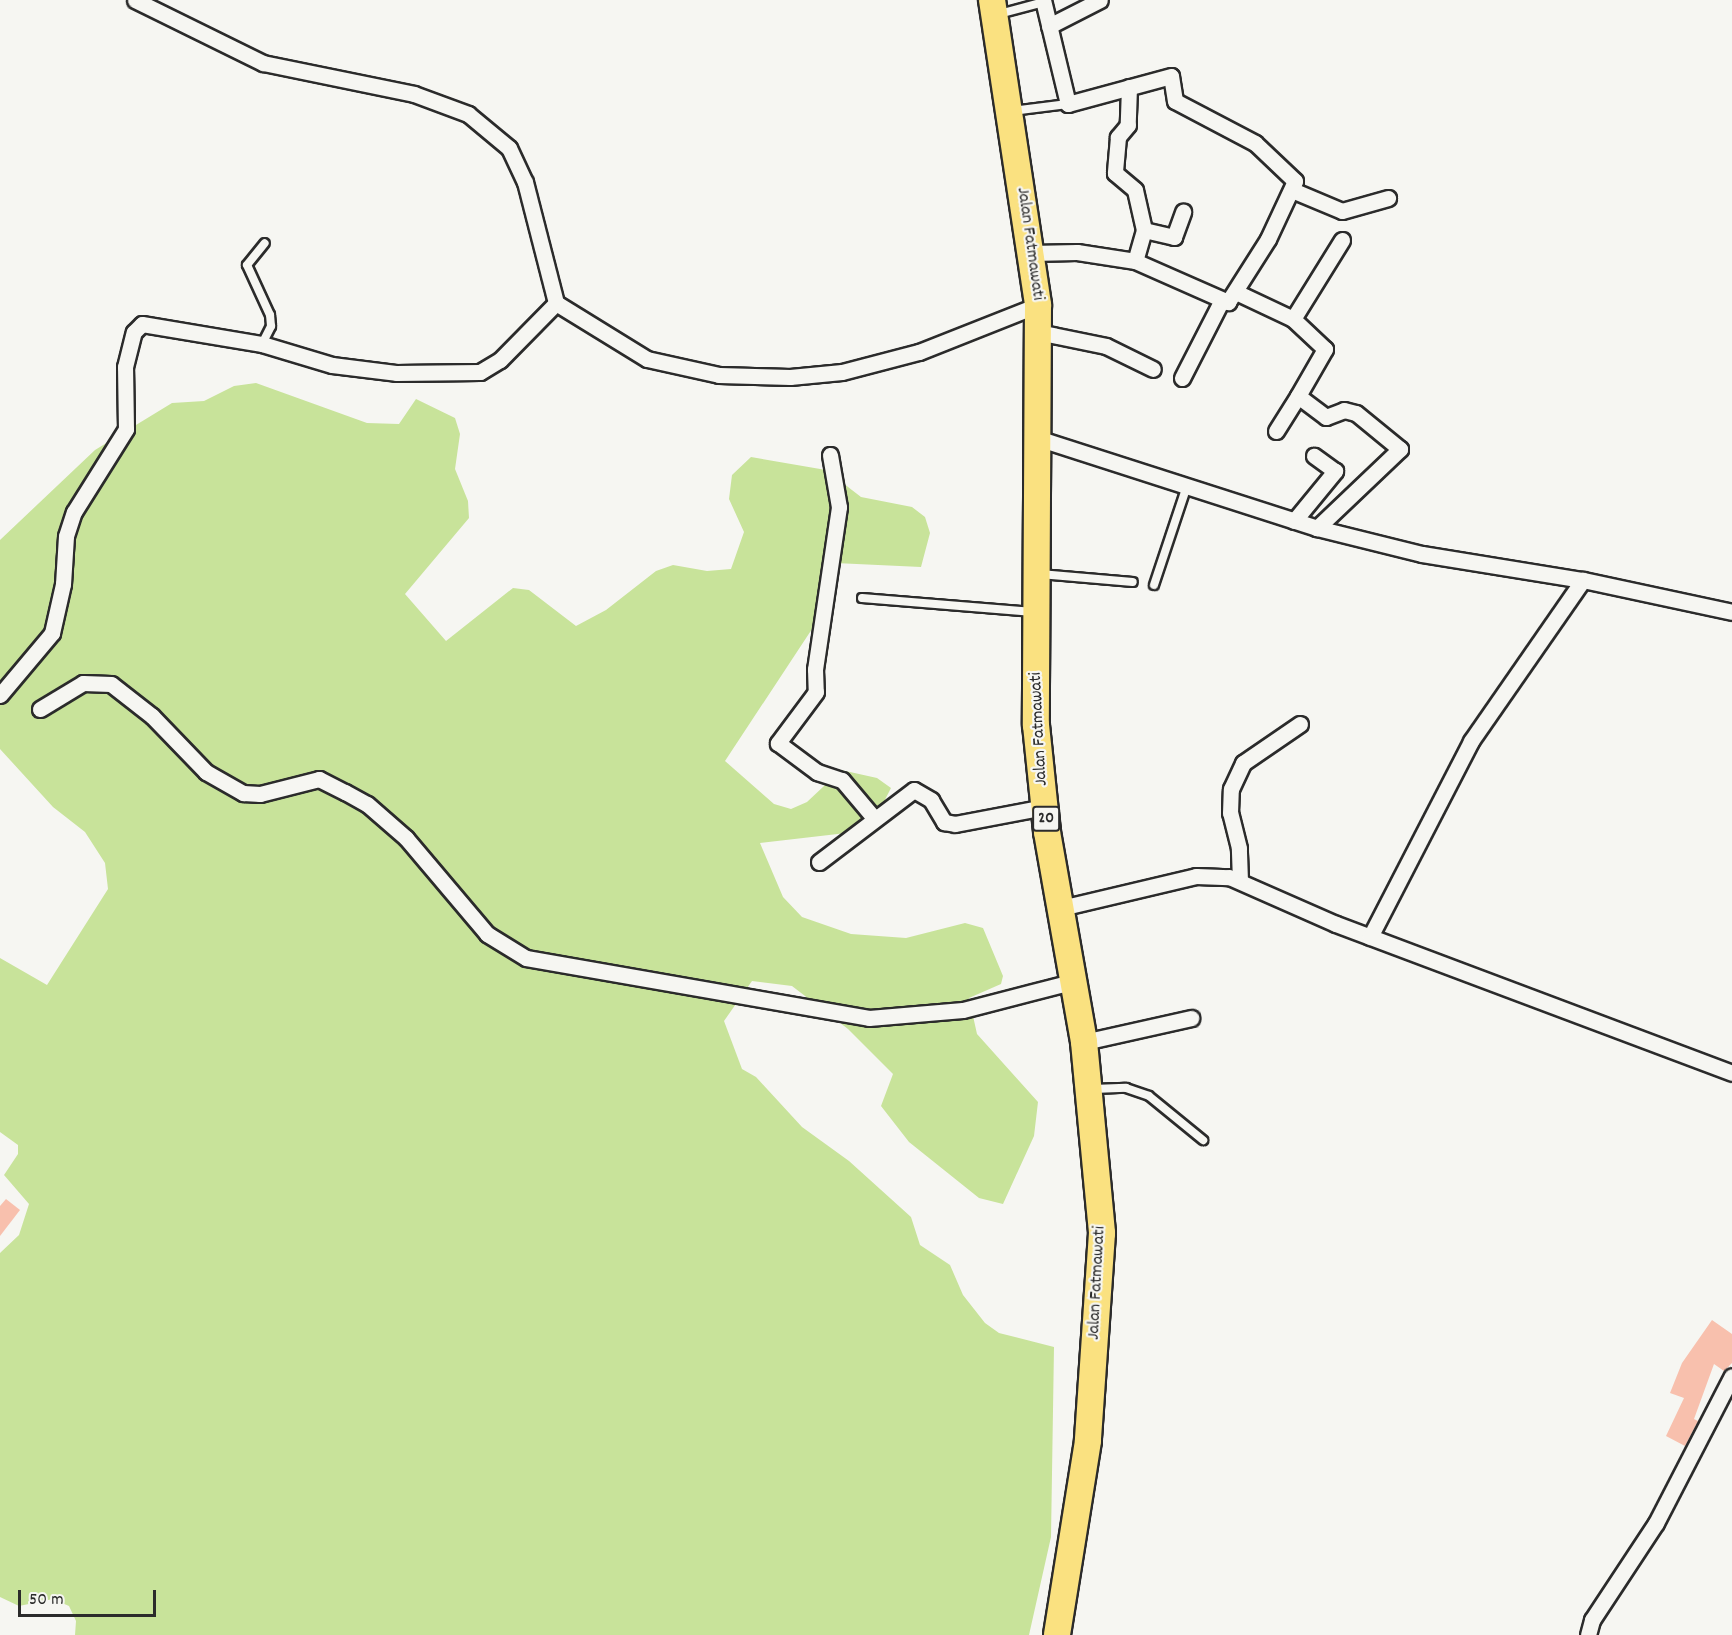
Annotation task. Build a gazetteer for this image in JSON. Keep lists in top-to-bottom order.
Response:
{
  "streets": {
    "highway": ["Jalan Fatmawati", "20"]
  },
  "scale_bar": "50 m"
}
